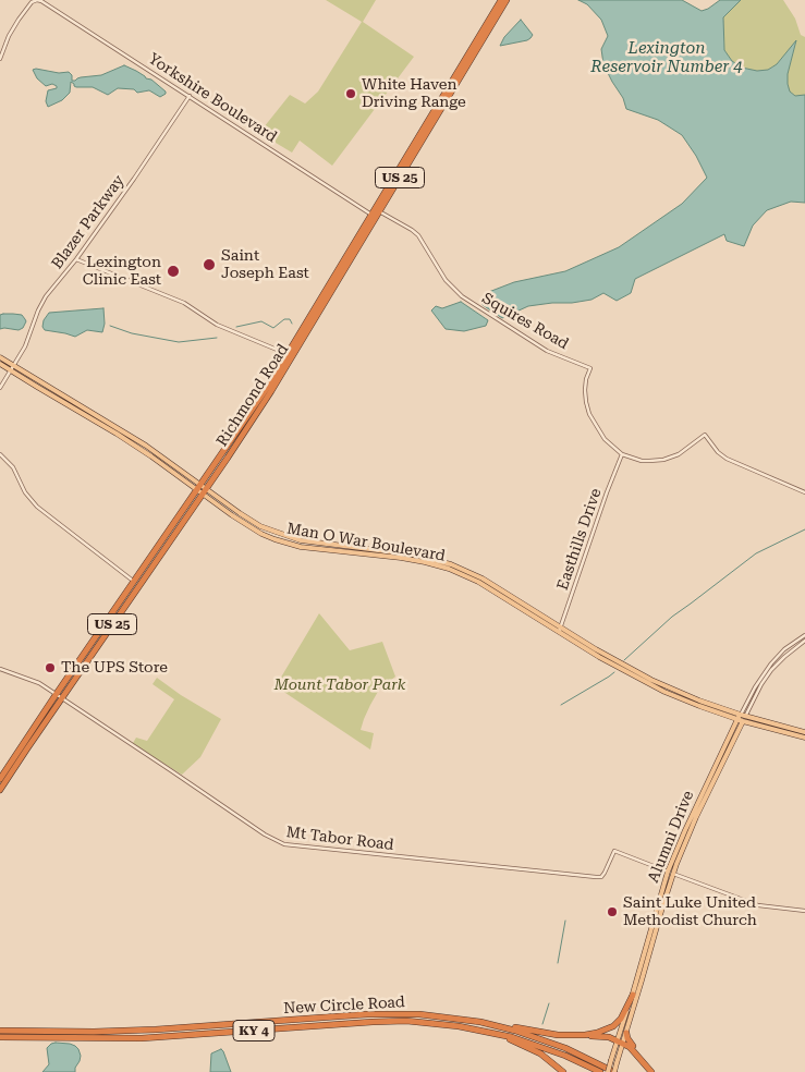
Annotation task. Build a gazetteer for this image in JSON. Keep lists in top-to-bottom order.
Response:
{
  "streets": {
    "highway": [
      "US 25",
      "Richmond Road",
      "New Circle Road",
      "KY 4"
    ],
    "main road": ["Man O War Boulevard", "Alumni Drive"],
    "street": [
      "Yorkshire Boulevard",
      "Blazer Parkway",
      "Squires Road",
      "Easthills Drive",
      "Mt Tabor Road"
    ]
  },
  "crossings": [
    ["Yorkshire Boulevard", "Blazer Parkway"],
    ["Yorkshire Boulevard", "Richmond Road"],
    ["Blazer Parkway", "Man O War Boulevard"],
    ["Squires Road", "Richmond Road"],
    ["Squires Road", "Easthills Drive"],
    ["Richmond Road", "Man O War Boulevard"],
    ["Richmond Road", "Mt Tabor Road"],
    ["Easthills Drive", "Man O War Boulevard"],
    ["Man O War Boulevard", "Alumni Drive"],
    ["Alumni Drive", "Mt Tabor Road"],
    ["Alumni Drive", "New Circle Road"]
  ],
  "water": ["Lexington Reservoir Number 4"],
  "parks": ["Mount Tabor Park"],
  "places": [
    "White Haven Driving Range",
    "Saint Joseph East",
    "Lexington Clinic East",
    "The UPS Store",
    "Saint Luke United Methodist Church"
  ]
}
